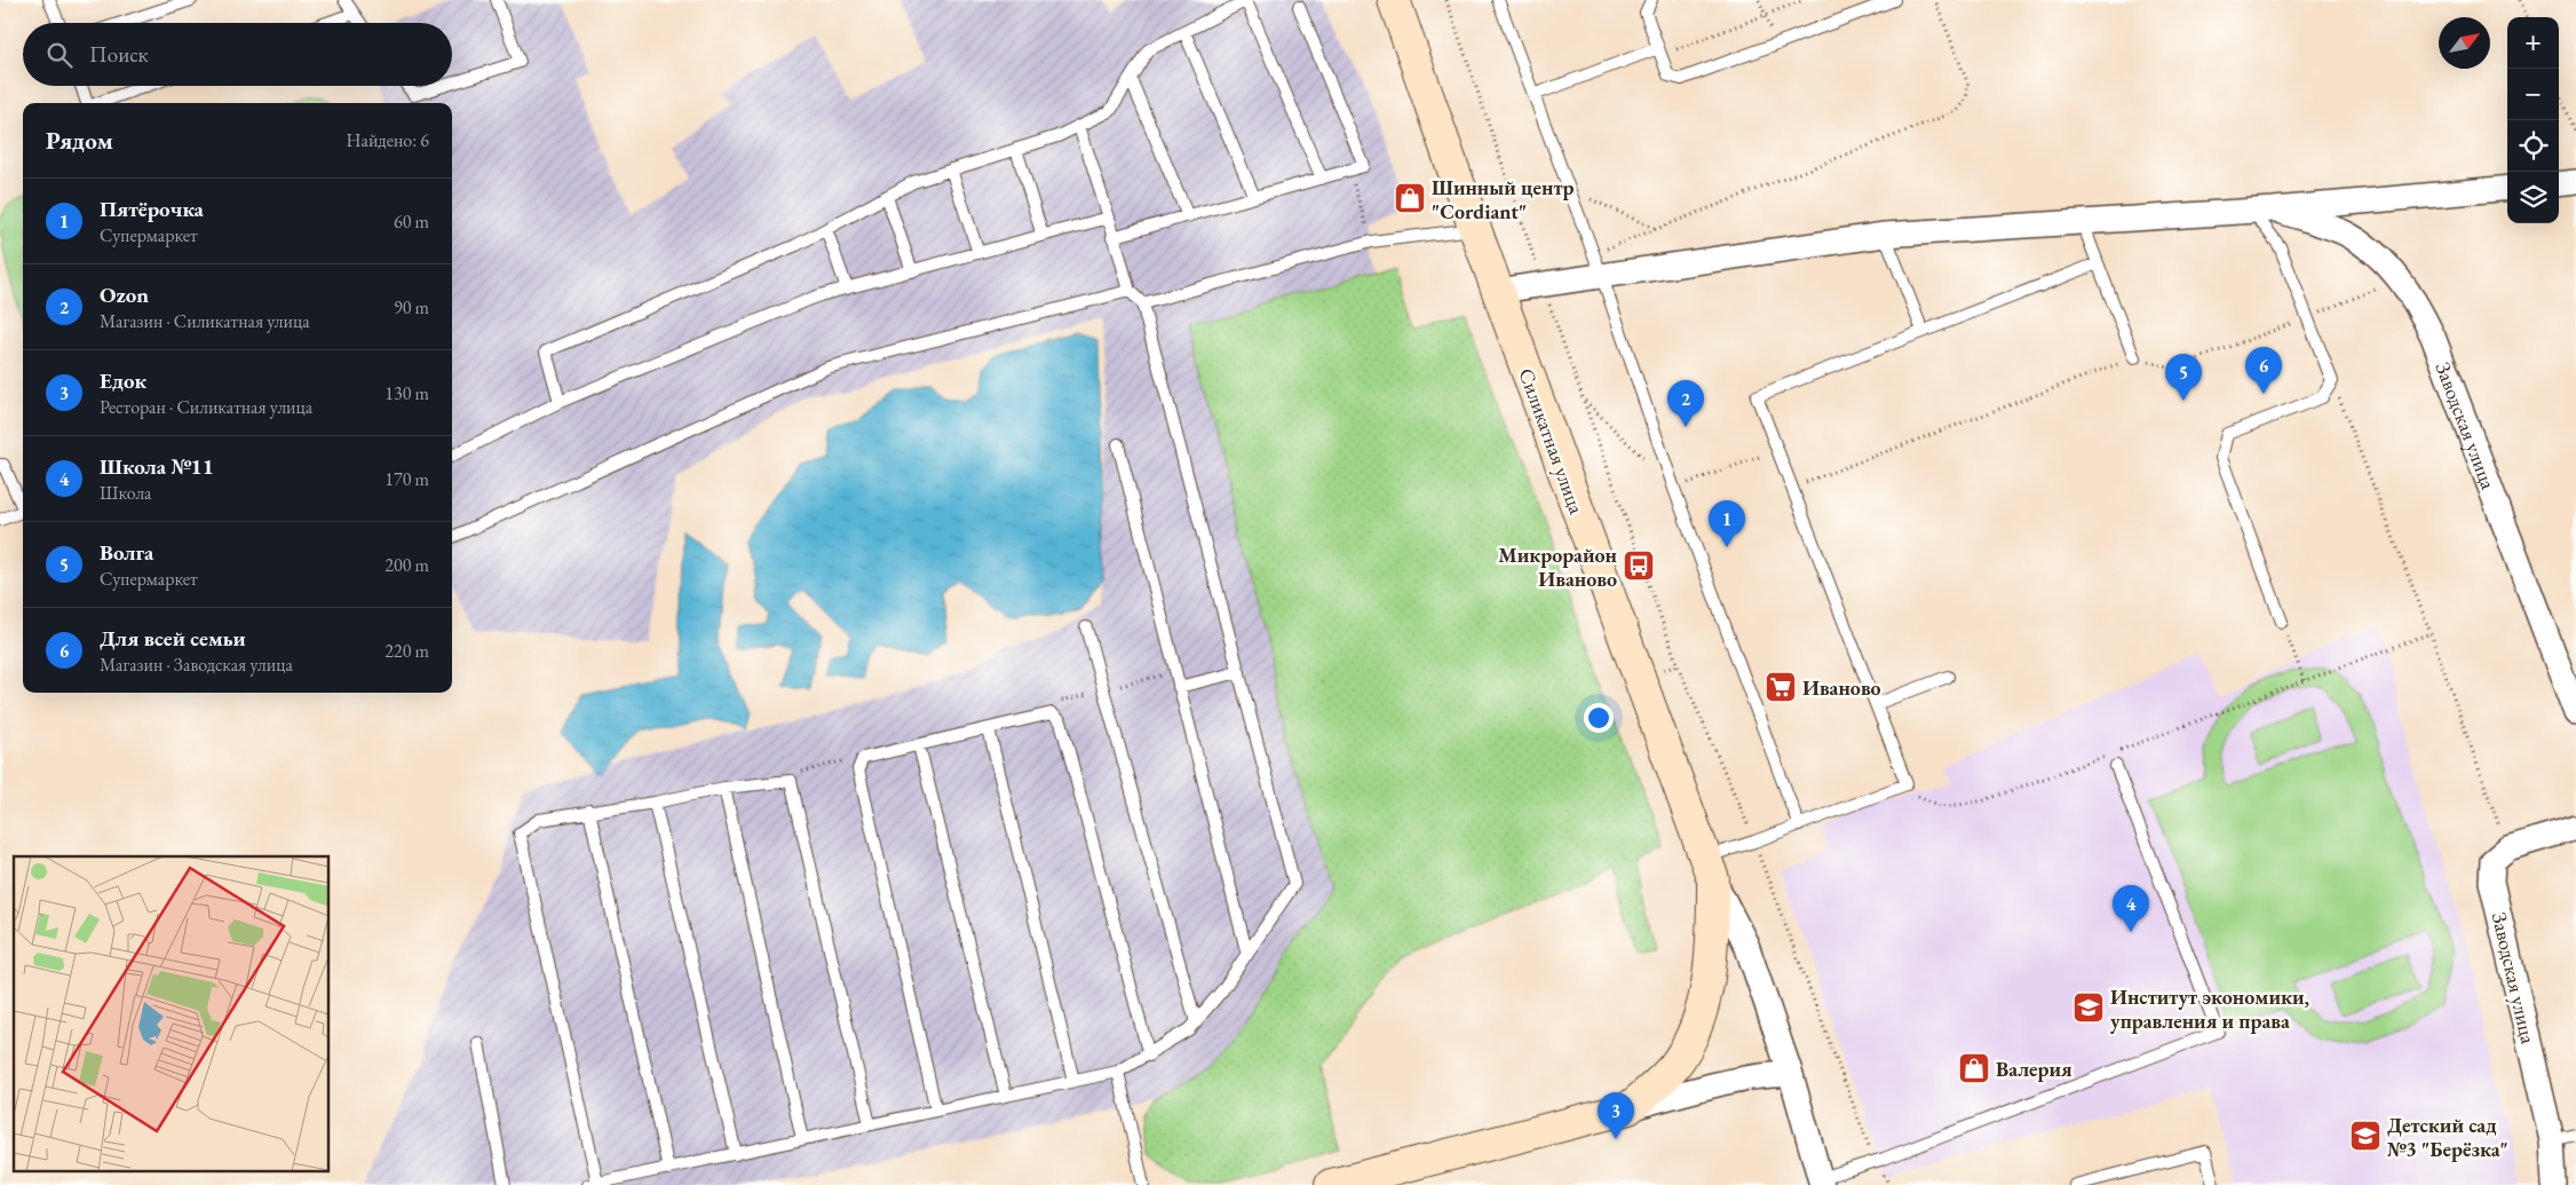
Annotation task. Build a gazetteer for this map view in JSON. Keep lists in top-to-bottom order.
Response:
{
  "streets": {
    "street": ["Заводская улица", "Силикатная улица"]
  },
  "places": {
    "shop": ["Шинный центр \"Cordiant\"", "Валерия"],
    "bus stop": ["Микрорайон Иваново"],
    "supermarket": ["Иваново"],
    "school or university": ["Институт экономики, управления и права", "Детский сад №3 \"Берёзка\""]
  },
  "north": "top right",
  "page": {
    "map_buttons": ["+", "−"],
    "search": "Поиск",
    "heading": ["Рядом", "Найдено: 6"],
    "list": [
      {
        "mark": "1",
        "name": "Пятёрочка",
        "note": "Супермаркет",
        "value": "60 m"
      },
      {
        "mark": "2",
        "name": "Ozon",
        "note": "Магазин · Силикатная улица",
        "value": "90 m"
      },
      {
        "mark": "3",
        "name": "Едок",
        "note": "Ресторан · Силикатная улица",
        "value": "130 m"
      },
      {
        "mark": "4",
        "name": "Школа №11",
        "note": "Школа",
        "value": "170 m"
      },
      {
        "mark": "5",
        "name": "Волга",
        "note": "Супермаркет",
        "value": "200 m"
      },
      {
        "mark": "6",
        "name": "Для всей семьи",
        "note": "Магазин · Заводская улица",
        "value": "220 m"
      }
    ],
    "pins": [
      "6",
      "5",
      "2",
      "1",
      "4",
      "3"
    ]
  }
}
